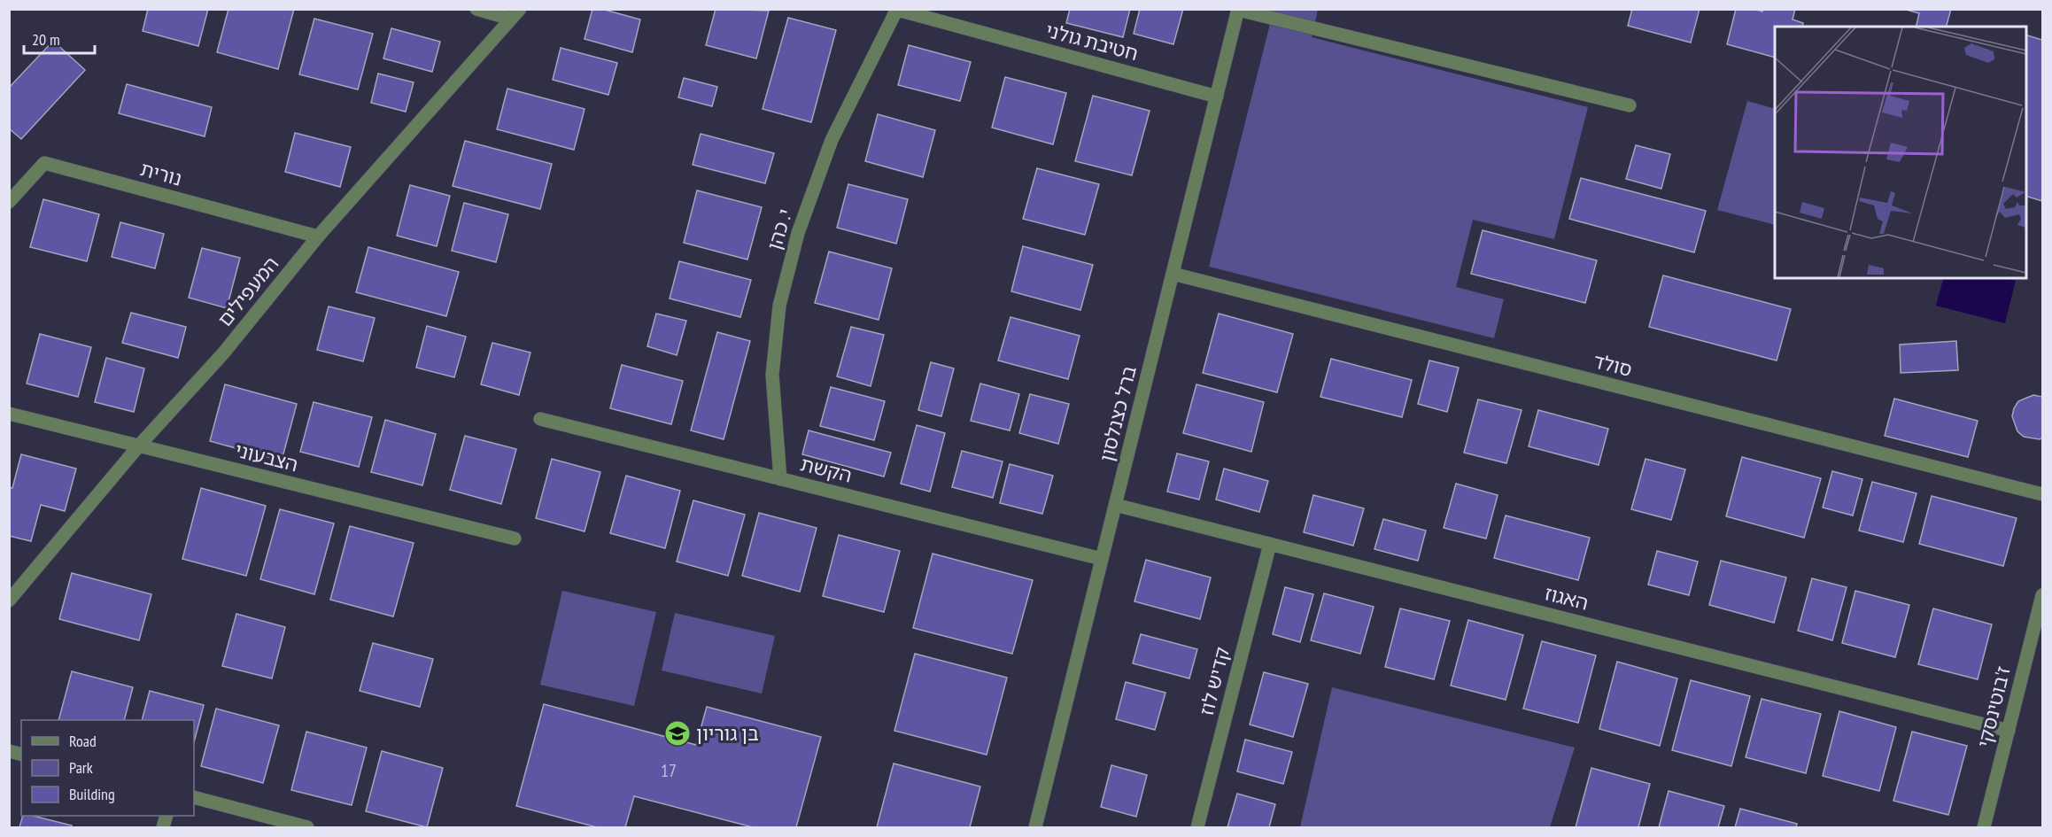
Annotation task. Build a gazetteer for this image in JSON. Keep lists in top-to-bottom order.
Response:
{
  "streets": {
    "street": [
      "חטיבת גולני",
      "נורית",
      "י. כהן",
      "המעפילים",
      "סולד",
      "ברל כצנלסון",
      "הצבעוני",
      "הקשת",
      "האגוז",
      "קדיש לוז",
      "ז'בוטינסקי"
    ]
  },
  "crossings": [
    ["חטיבת גולני", "י. כהן"],
    ["חטיבת גולני", "ברל כצנלסון"],
    ["נורית", "המעפילים"],
    ["י. כהן", "הקשת"],
    ["המעפילים", "הצבעוני"],
    ["סולד", "ברל כצנלסון"],
    ["ברל כצנלסון", "הקשת"],
    ["ברל כצנלסון", "האגוז"],
    ["האגוז", "קדיש לוז"],
    ["האגוז", "ז'בוטינסקי"]
  ],
  "places": {
    "school or university": ["בן גוריון"]
  },
  "house_numbers": ["17"],
  "legend": ["Road", "Park", "Building"],
  "scale_bar": "20 m"
}
